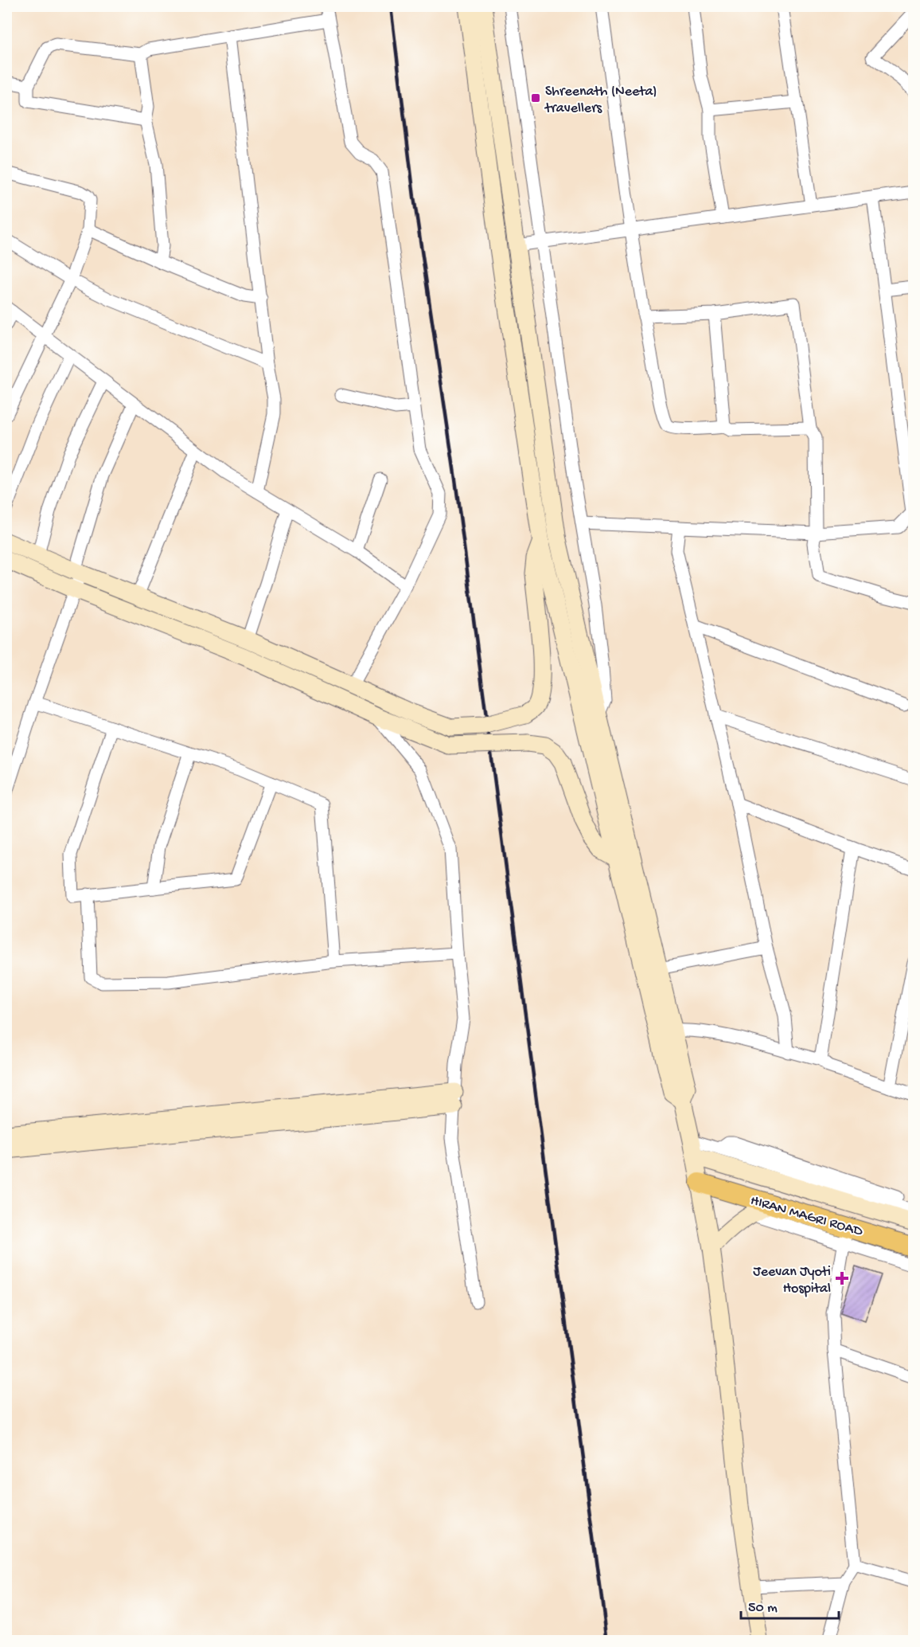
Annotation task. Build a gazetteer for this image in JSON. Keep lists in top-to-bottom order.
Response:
{
  "streets": {
    "main road": ["HIRAN MAGRI ROAD"]
  },
  "places": {
    "transit": ["Shreenath (Neeta) travellers"],
    "health": ["Jeevan Jyoti Hospital"]
  },
  "scale_bar": "50 m"
}
